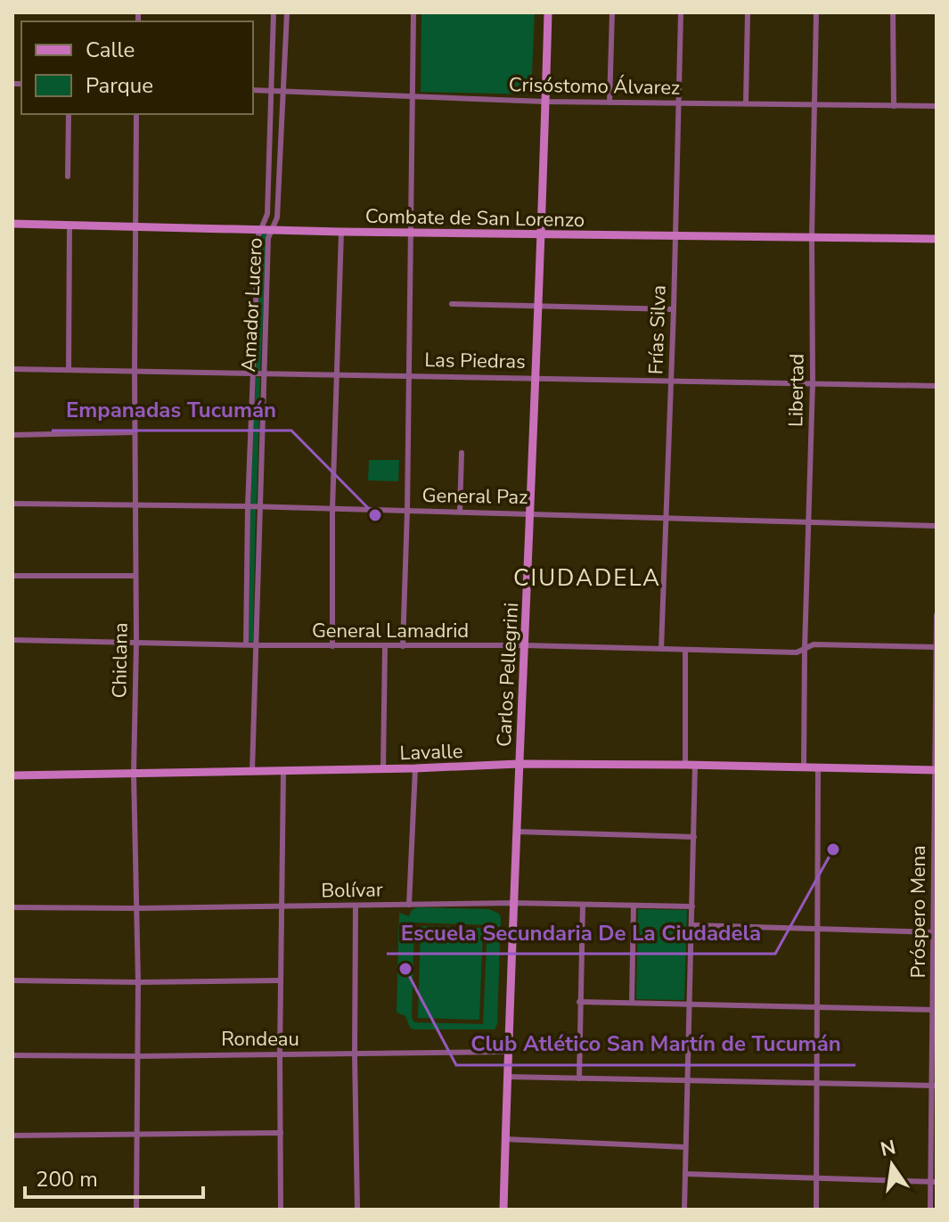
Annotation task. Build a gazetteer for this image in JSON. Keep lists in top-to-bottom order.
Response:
{
  "streets": {
    "street": [
      "Crisóstomo Álvarez",
      "Combate de San Lorenzo",
      "Amador Lucero",
      "Frías Silva",
      "Las Piedras",
      "Libertad",
      "General Paz",
      "General Lamadrid",
      "Chiclana",
      "Carlos Pellegrini",
      "Lavalle",
      "Bolívar",
      "Próspero Mena",
      "Rondeau"
    ]
  },
  "crossings": [
    ["Crisóstomo Álvarez", "Amador Lucero"],
    ["Crisóstomo Álvarez", "Frías Silva"],
    ["Crisóstomo Álvarez", "Libertad"],
    ["Crisóstomo Álvarez", "Carlos Pellegrini"],
    ["Combate de San Lorenzo", "Amador Lucero"],
    ["Combate de San Lorenzo", "Frías Silva"],
    ["Combate de San Lorenzo", "Libertad"],
    ["Combate de San Lorenzo", "Chiclana"],
    ["Combate de San Lorenzo", "Carlos Pellegrini"],
    ["Amador Lucero", "Las Piedras"],
    ["Amador Lucero", "General Paz"],
    ["Amador Lucero", "General Lamadrid"],
    ["Amador Lucero", "Lavalle"],
    ["Frías Silva", "Las Piedras"],
    ["Frías Silva", "General Paz"],
    ["Frías Silva", "General Lamadrid"],
    ["Las Piedras", "Libertad"],
    ["Las Piedras", "Chiclana"],
    ["Las Piedras", "Carlos Pellegrini"],
    ["Libertad", "General Paz"],
    ["Libertad", "General Lamadrid"],
    ["Libertad", "Lavalle"],
    ["General Paz", "Chiclana"],
    ["General Paz", "Carlos Pellegrini"],
    ["General Lamadrid", "Chiclana"],
    ["General Lamadrid", "Carlos Pellegrini"],
    ["General Lamadrid", "Próspero Mena"],
    ["Chiclana", "Lavalle"],
    ["Chiclana", "Bolívar"],
    ["Chiclana", "Rondeau"],
    ["Carlos Pellegrini", "Lavalle"],
    ["Carlos Pellegrini", "Bolívar"],
    ["Carlos Pellegrini", "Rondeau"],
    ["Lavalle", "Próspero Mena"]
  ],
  "districts": ["CIUDADELA"],
  "places": ["Empanadas Tucumán", "Escuela Secundaria De La Ciudadela", "Club Atlético San Martín de Tucumán"],
  "legend": ["Calle", "Parque"],
  "scale_bar": "200 m",
  "north": "top"
}
